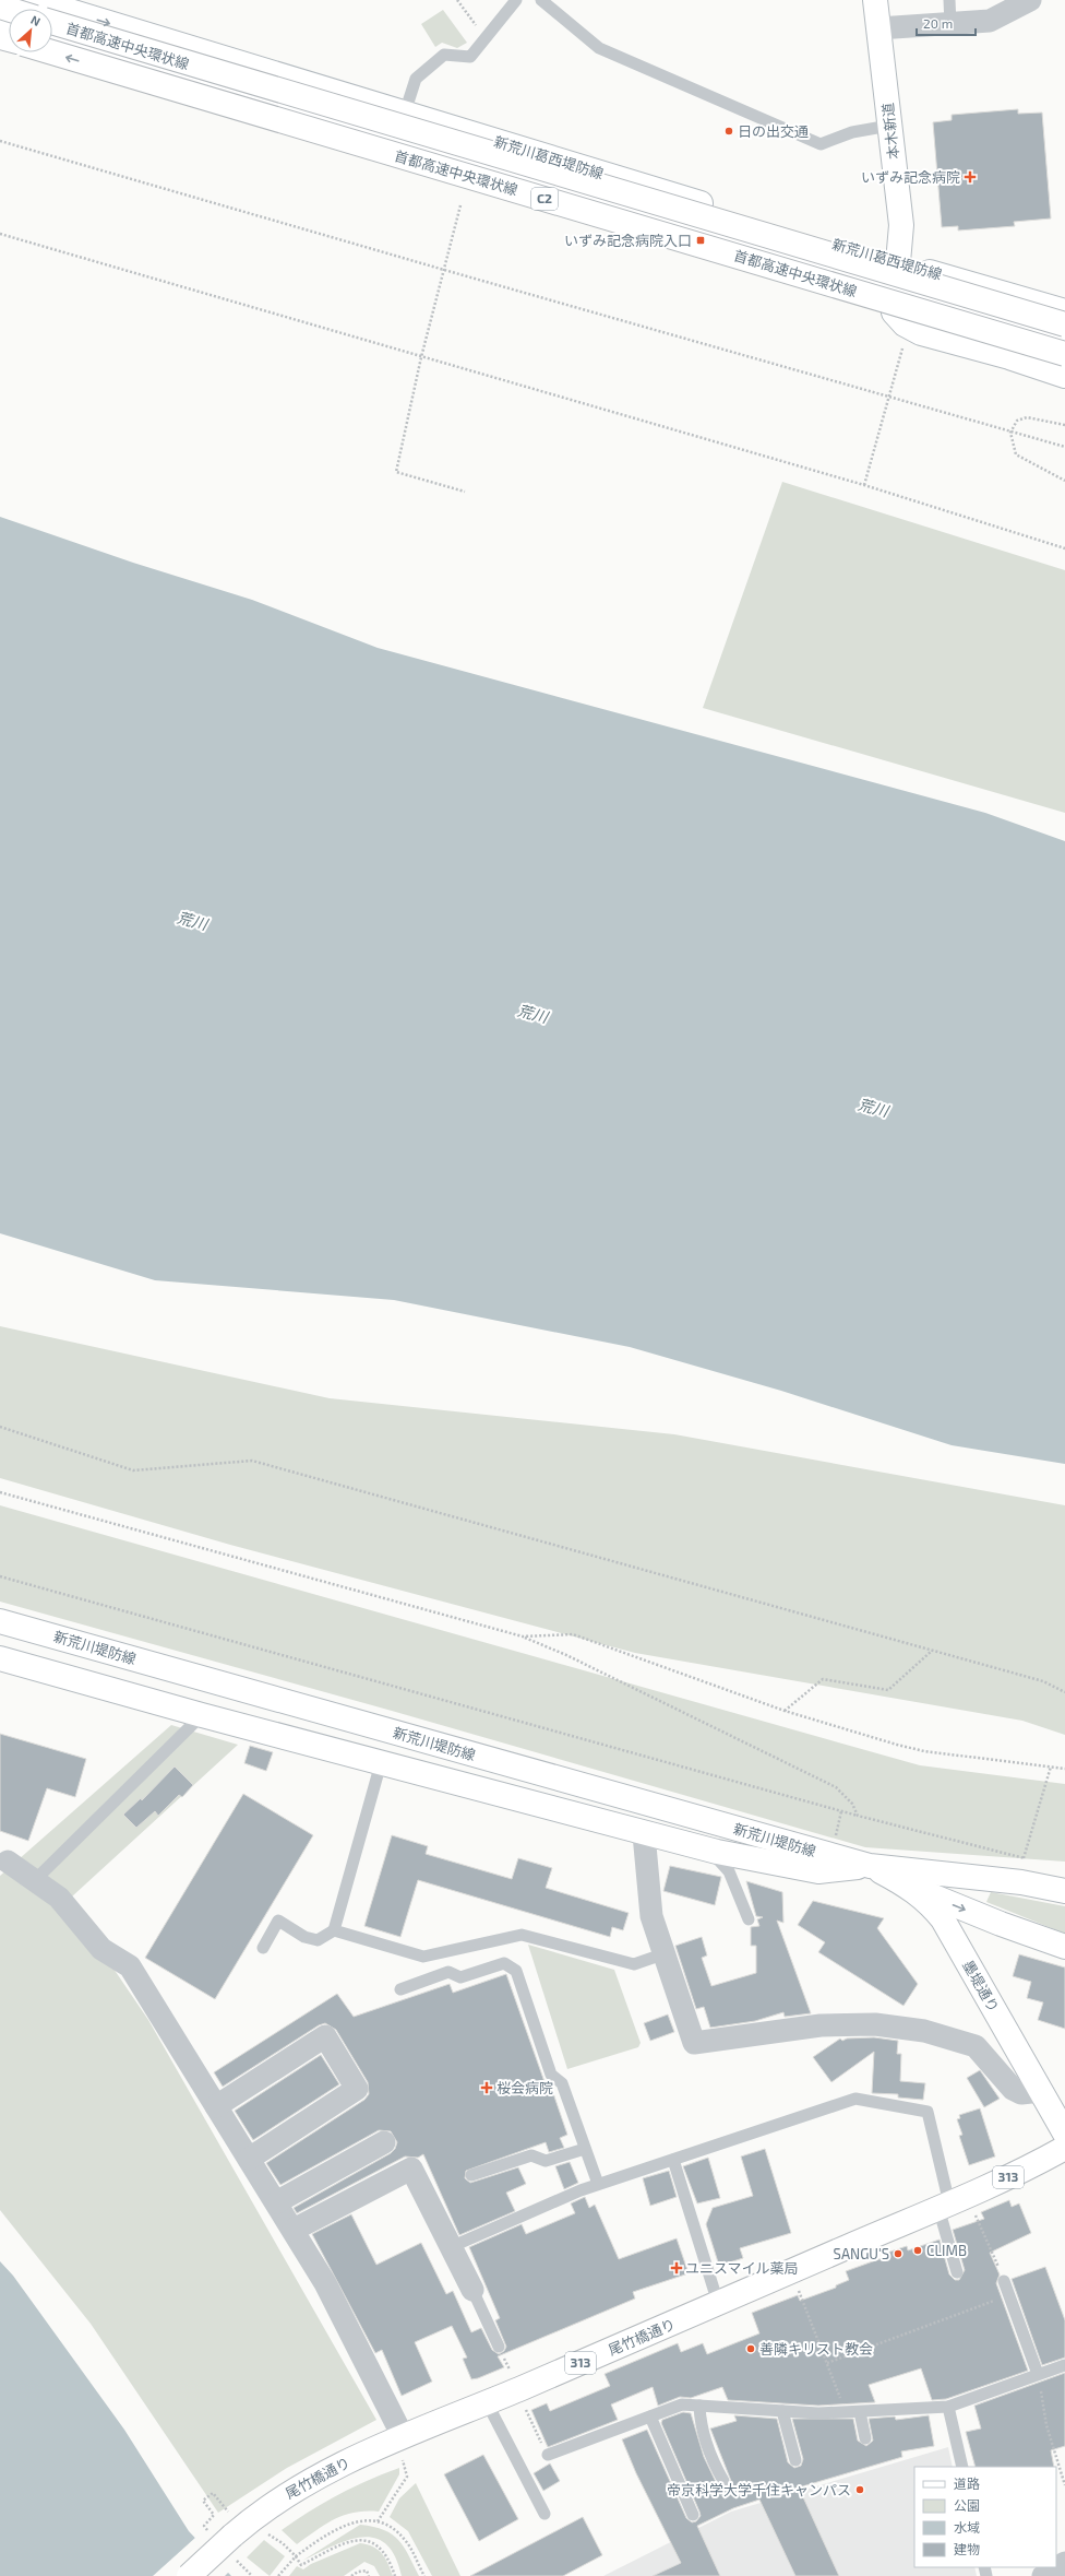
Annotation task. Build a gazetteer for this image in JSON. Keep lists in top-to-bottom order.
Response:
{
  "streets": {
    "main road": [
      "首都高速中央環状線",
      "本木新道",
      "新荒川葛西堤防線",
      "C2",
      "新荒川堤防線",
      "墨堤通り",
      "313",
      "尾竹橋通り"
    ]
  },
  "crossings": [
    ["本木新道", "新荒川葛西堤防線"],
    ["新荒川堤防線", "墨堤通り"]
  ],
  "water": ["荒川"],
  "places": {
    "other": [
      "日の出交通",
      "CLIMB",
      "SANGU'S",
      "善隣キリスト教会",
      "帝京科学大学千住キャンパス"
    ],
    "health": ["いずみ記念病院", "桜会病院", "ユニスマイル薬局"],
    "transit": ["いずみ記念病院入口"]
  },
  "legend": [
    "道路",
    "公園",
    "水域",
    "建物"
  ],
  "scale_bar": "20 m",
  "north": "top right"
}
